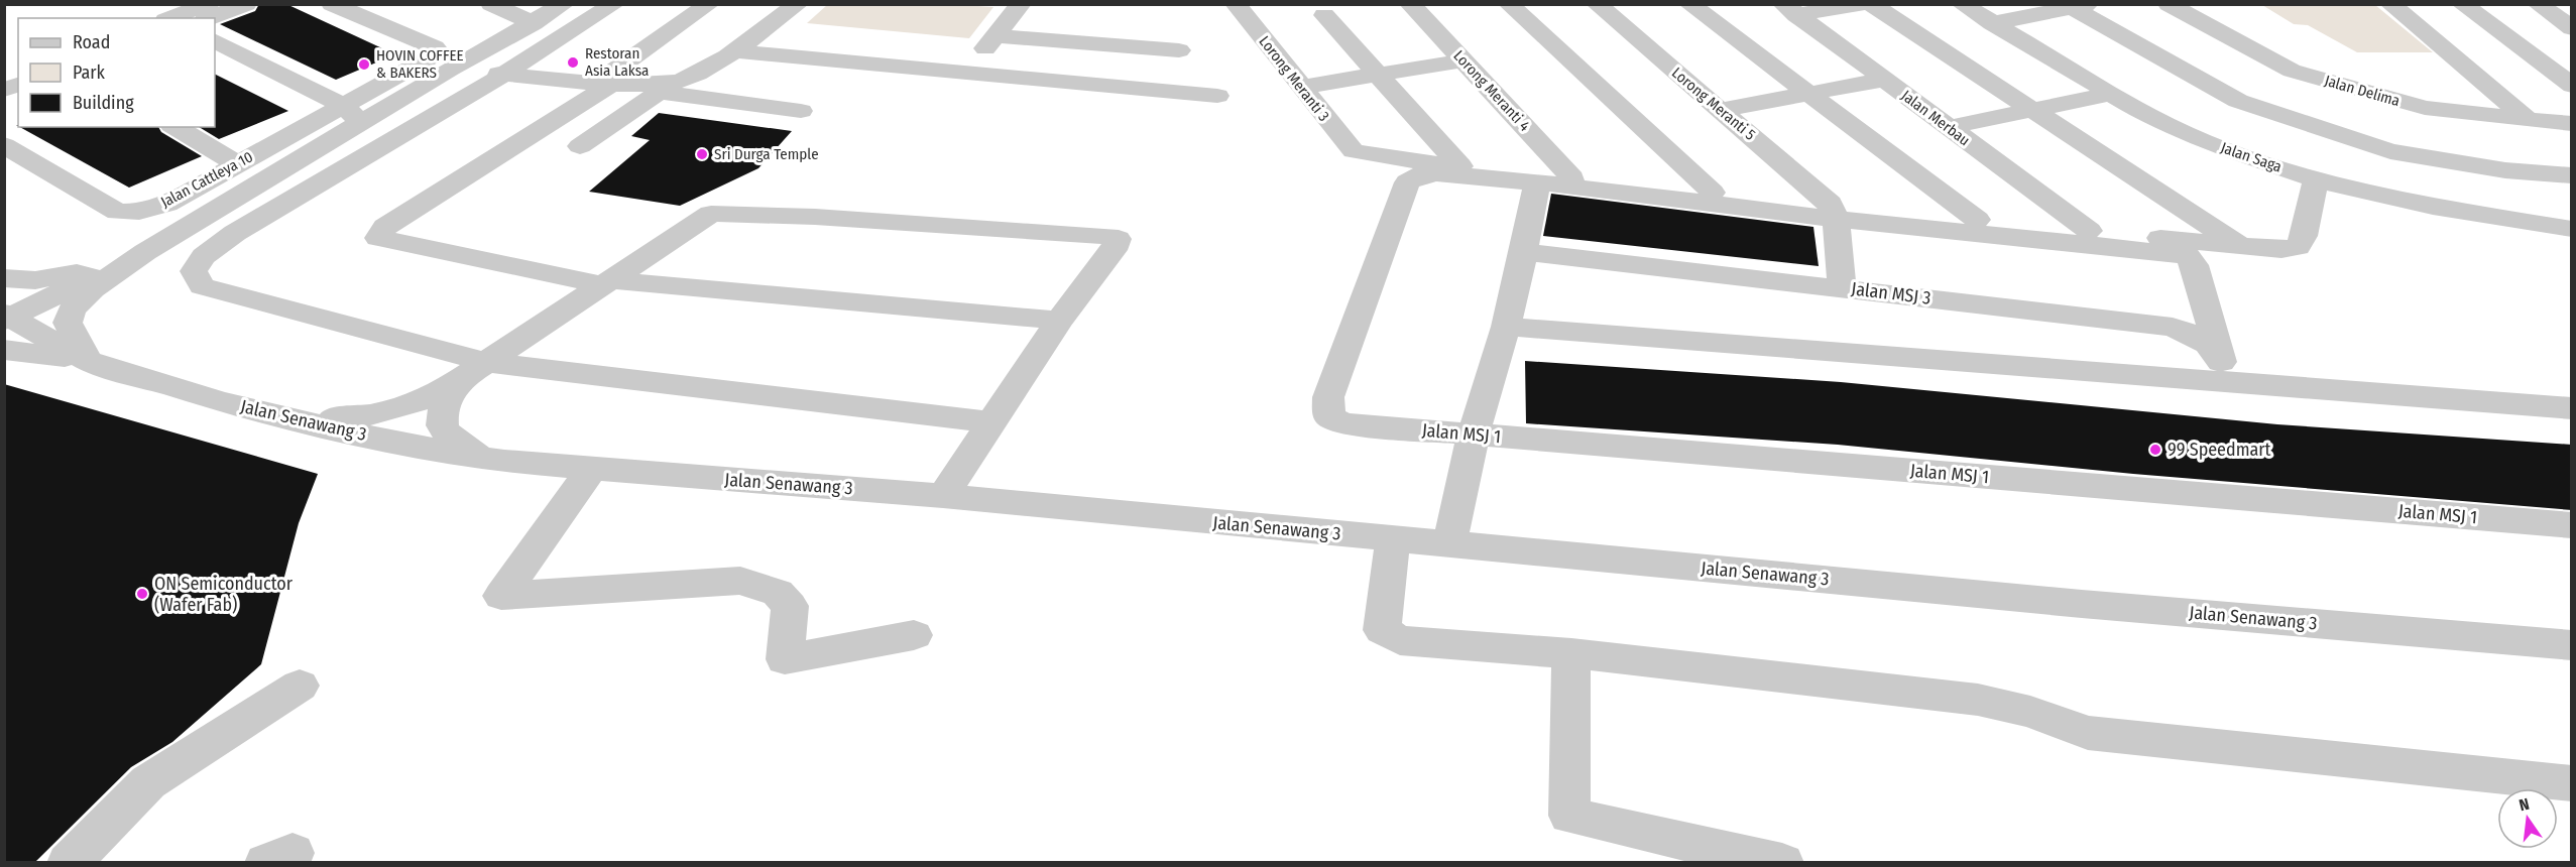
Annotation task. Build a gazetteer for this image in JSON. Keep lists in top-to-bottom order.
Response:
{
  "streets": {
    "street": [
      "Lorong Meranti 3",
      "Lorong Meranti 4",
      "Jalan Delima",
      "Lorong Meranti 5",
      "Jalan Merbau",
      "Jalan Saga",
      "Jalan Cattleya 10",
      "Jalan MSJ 3",
      "Jalan Senawang 3",
      "Jalan MSJ 1"
    ]
  },
  "places": [
    "Restoran Asia Laksa",
    "HOVIN COFFEE & BAKERS",
    "Sri Durga Temple",
    "99 Speedmart",
    "ON Semiconductor (Wafer Fab)"
  ],
  "legend": ["Road", "Park", "Building"],
  "north": "top"
}
